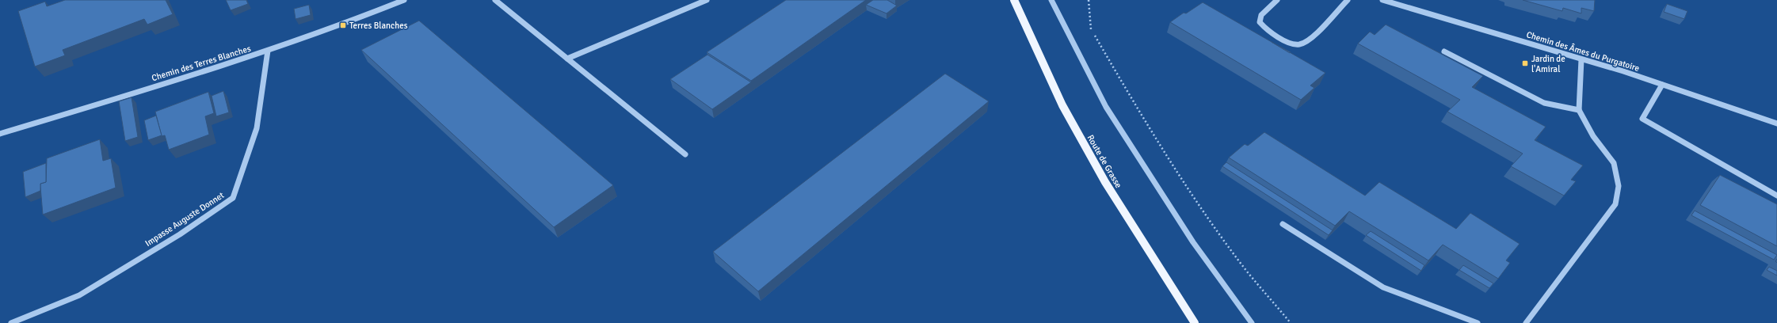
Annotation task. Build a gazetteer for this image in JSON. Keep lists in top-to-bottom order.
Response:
{
  "streets": {
    "main road": ["Route de Grasse"],
    "street": ["Chemin des Âmes du Purgatoire", "Chemin des Terres Blanches", "Impasse Auguste Donnet"]
  },
  "crossings": [
    ["Chemin des Terres Blanches", "Impasse Auguste Donnet"]
  ],
  "places": {
    "transit": ["Terres Blanches", "Jardin de l'Amiral"]
  }
}
